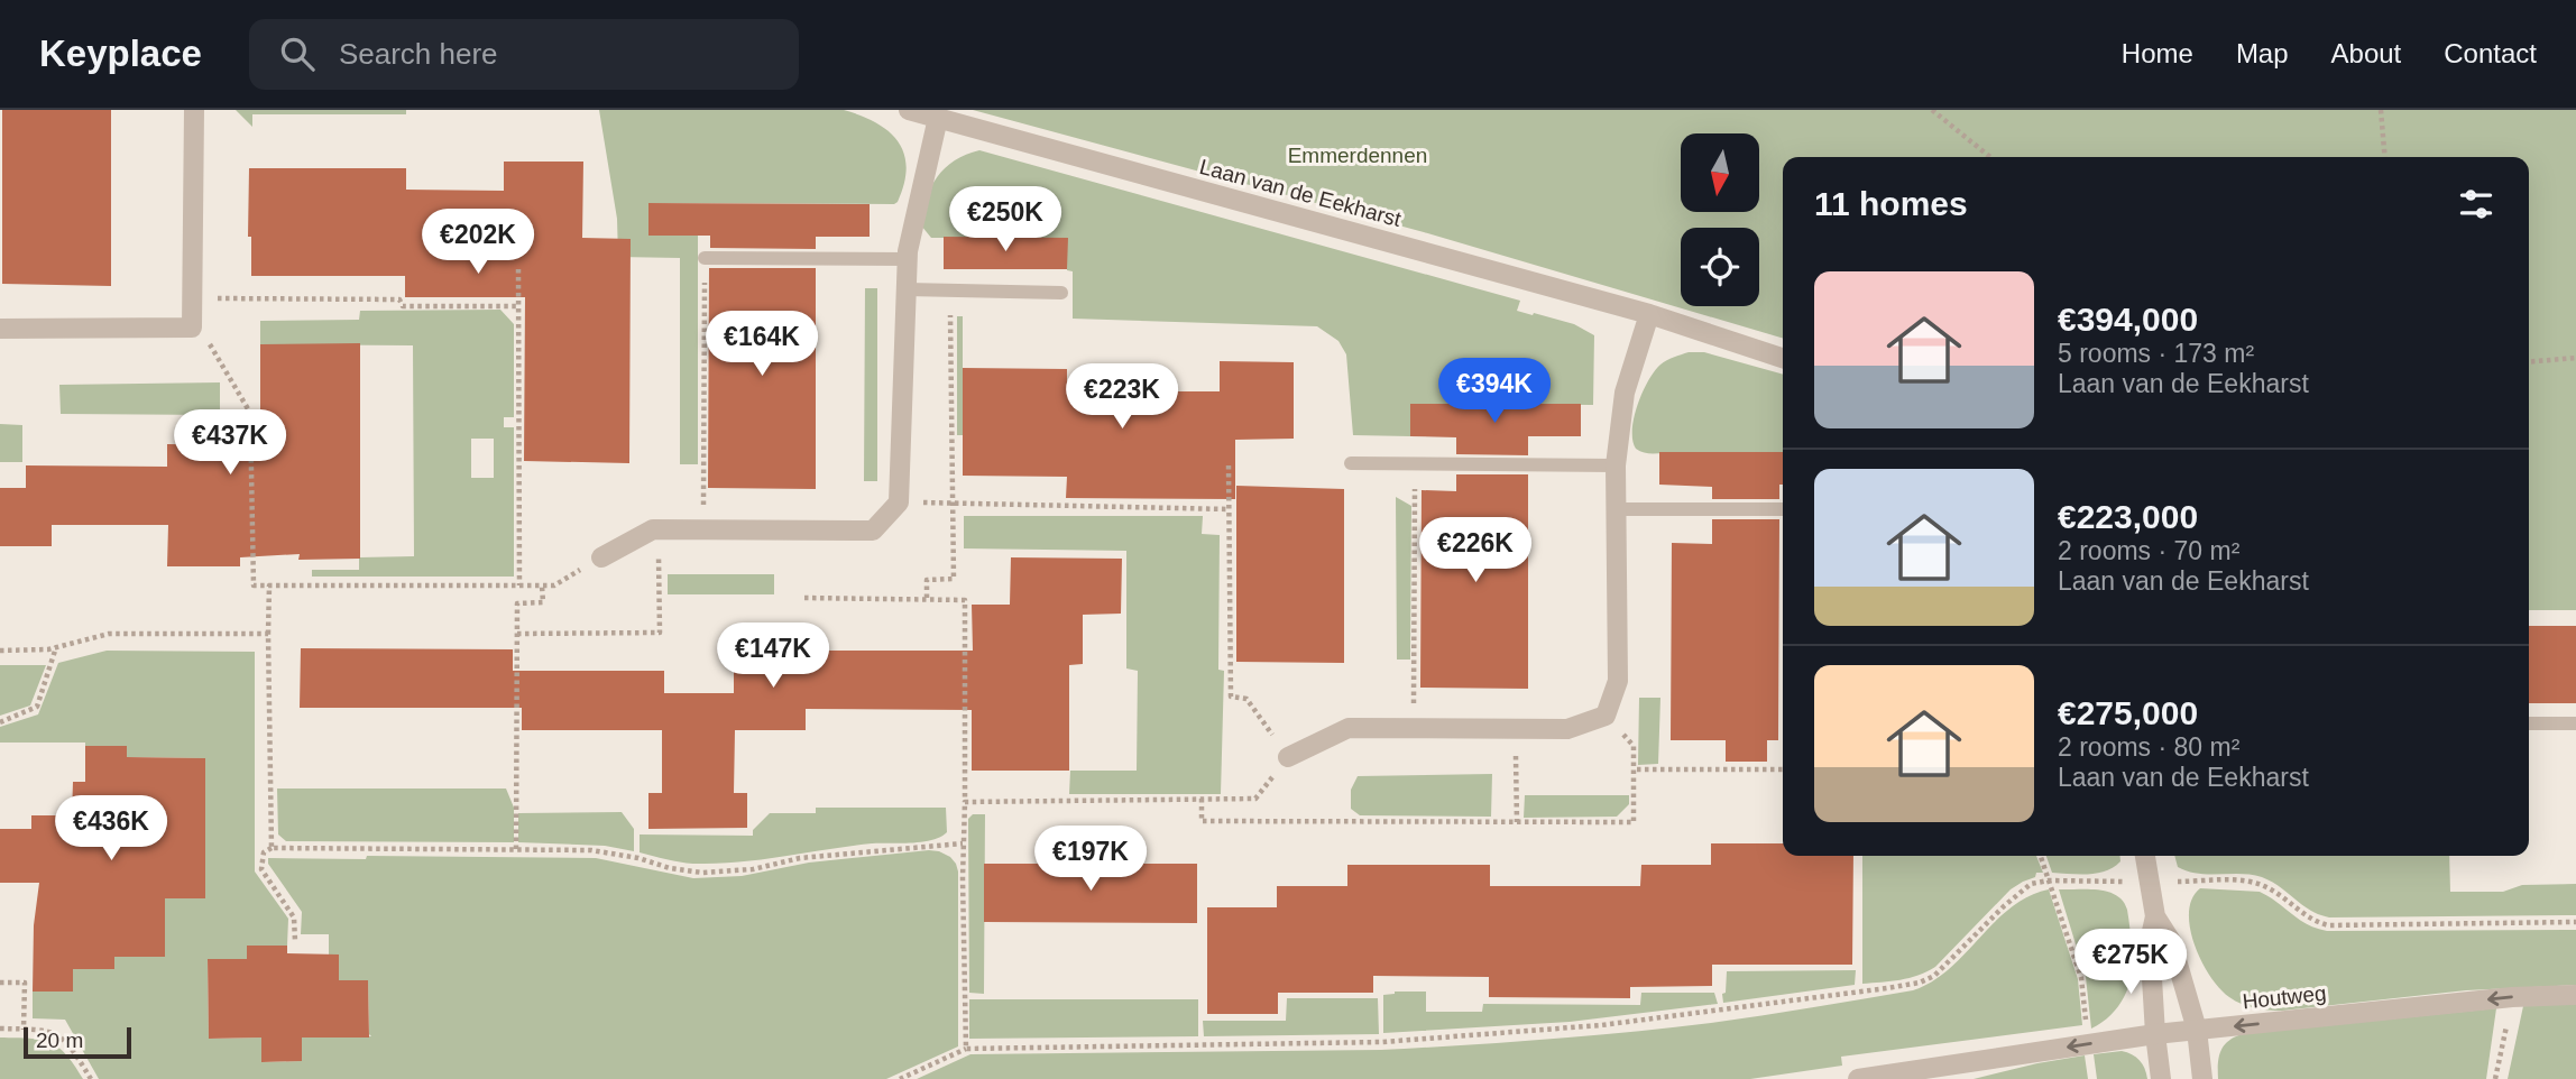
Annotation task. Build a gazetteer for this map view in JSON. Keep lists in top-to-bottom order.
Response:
{
  "streets": {
    "street": ["Laan van de Eekharst", "Houtweg"]
  },
  "one_way": ["Houtweg"],
  "parks": ["Emmerdennen"],
  "scale_bar": "20 m",
  "north": "bottom",
  "page": {
    "header": "Keyplace",
    "search": "Search here",
    "nav": [
      "Home",
      "Map",
      "About",
      "Contact"
    ],
    "heading": "11 homes",
    "price": [
      "€250K",
      "€202K",
      "€164K",
      "€394K",
      "€223K",
      "€437K",
      "€226K",
      "€147K",
      "€436K",
      "€197K",
      "€275K"
    ],
    "list": [
      {
        "name": "€394,000",
        "note": "5 rooms · 173 m² · Laan van de Eekharst"
      },
      {
        "name": "€223,000",
        "note": "2 rooms · 70 m² · Laan van de Eekharst"
      },
      {
        "name": "€275,000",
        "note": "2 rooms · 80 m² · Laan van de Eekharst"
      }
    ],
    "scale": "20 m"
  }
}
